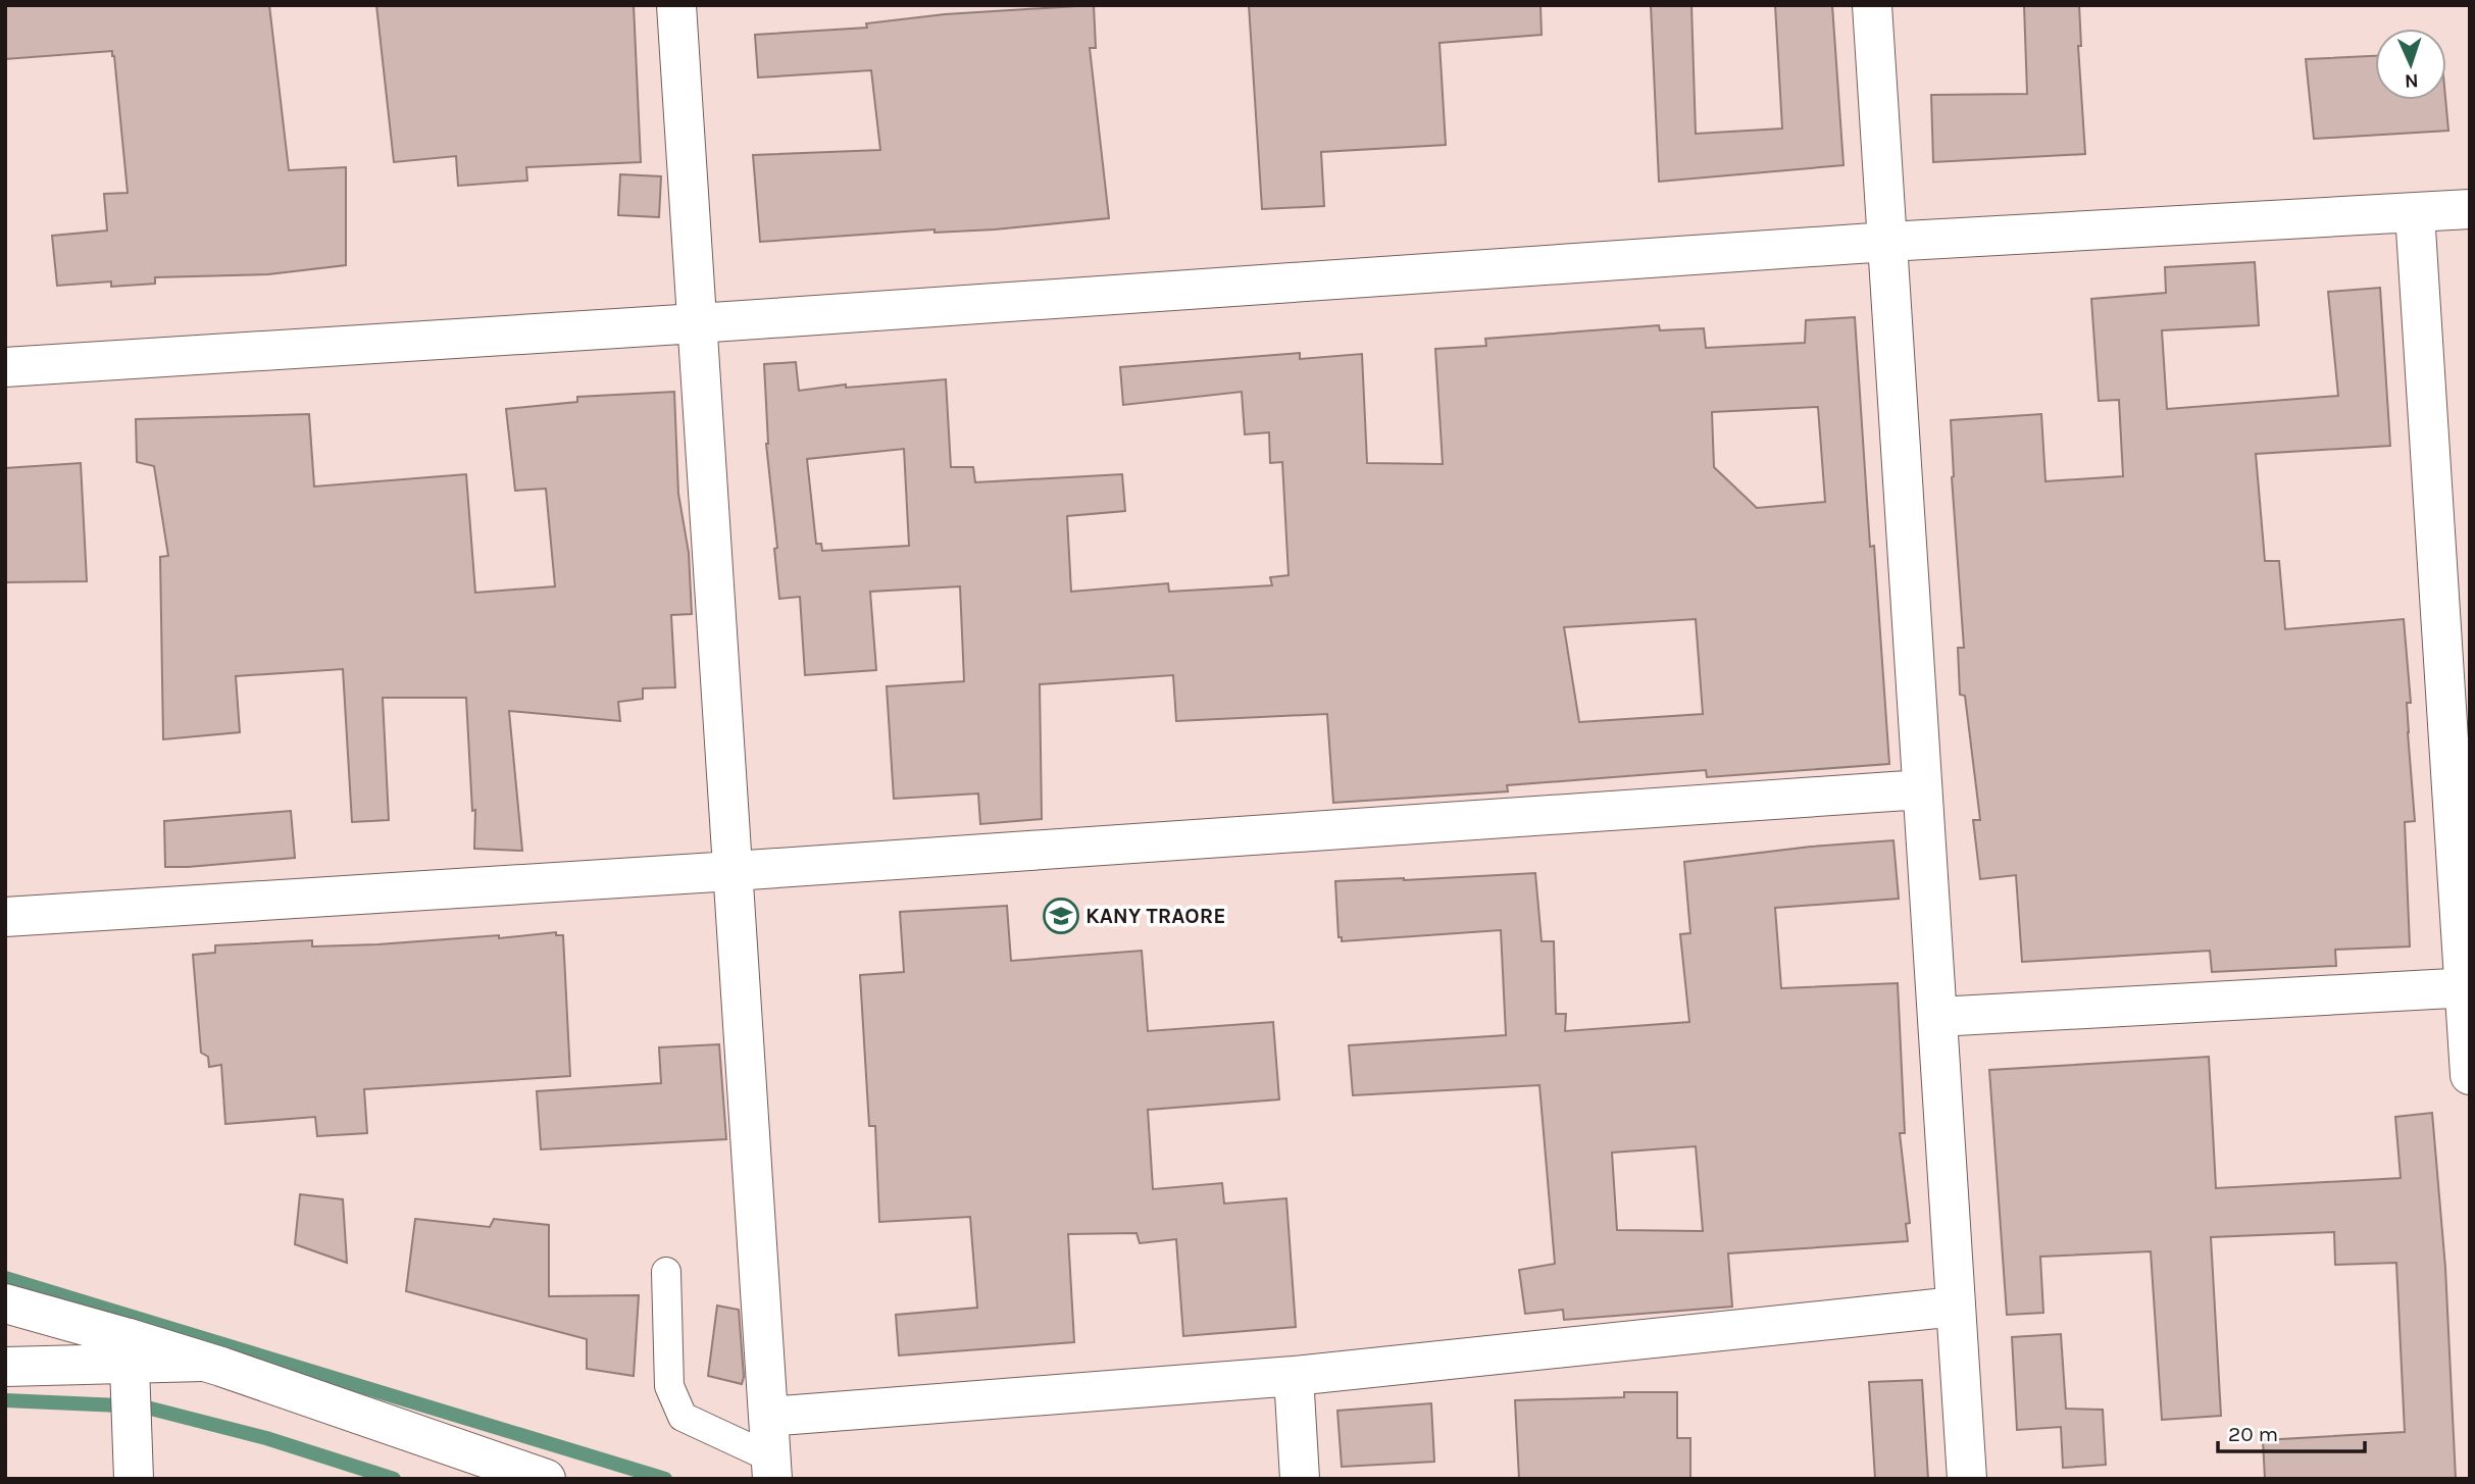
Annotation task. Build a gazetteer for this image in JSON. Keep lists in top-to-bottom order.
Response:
{
  "places": {
    "school or university": ["KANY TRAORE"]
  },
  "scale_bar": "20 m",
  "north": "bottom"
}
